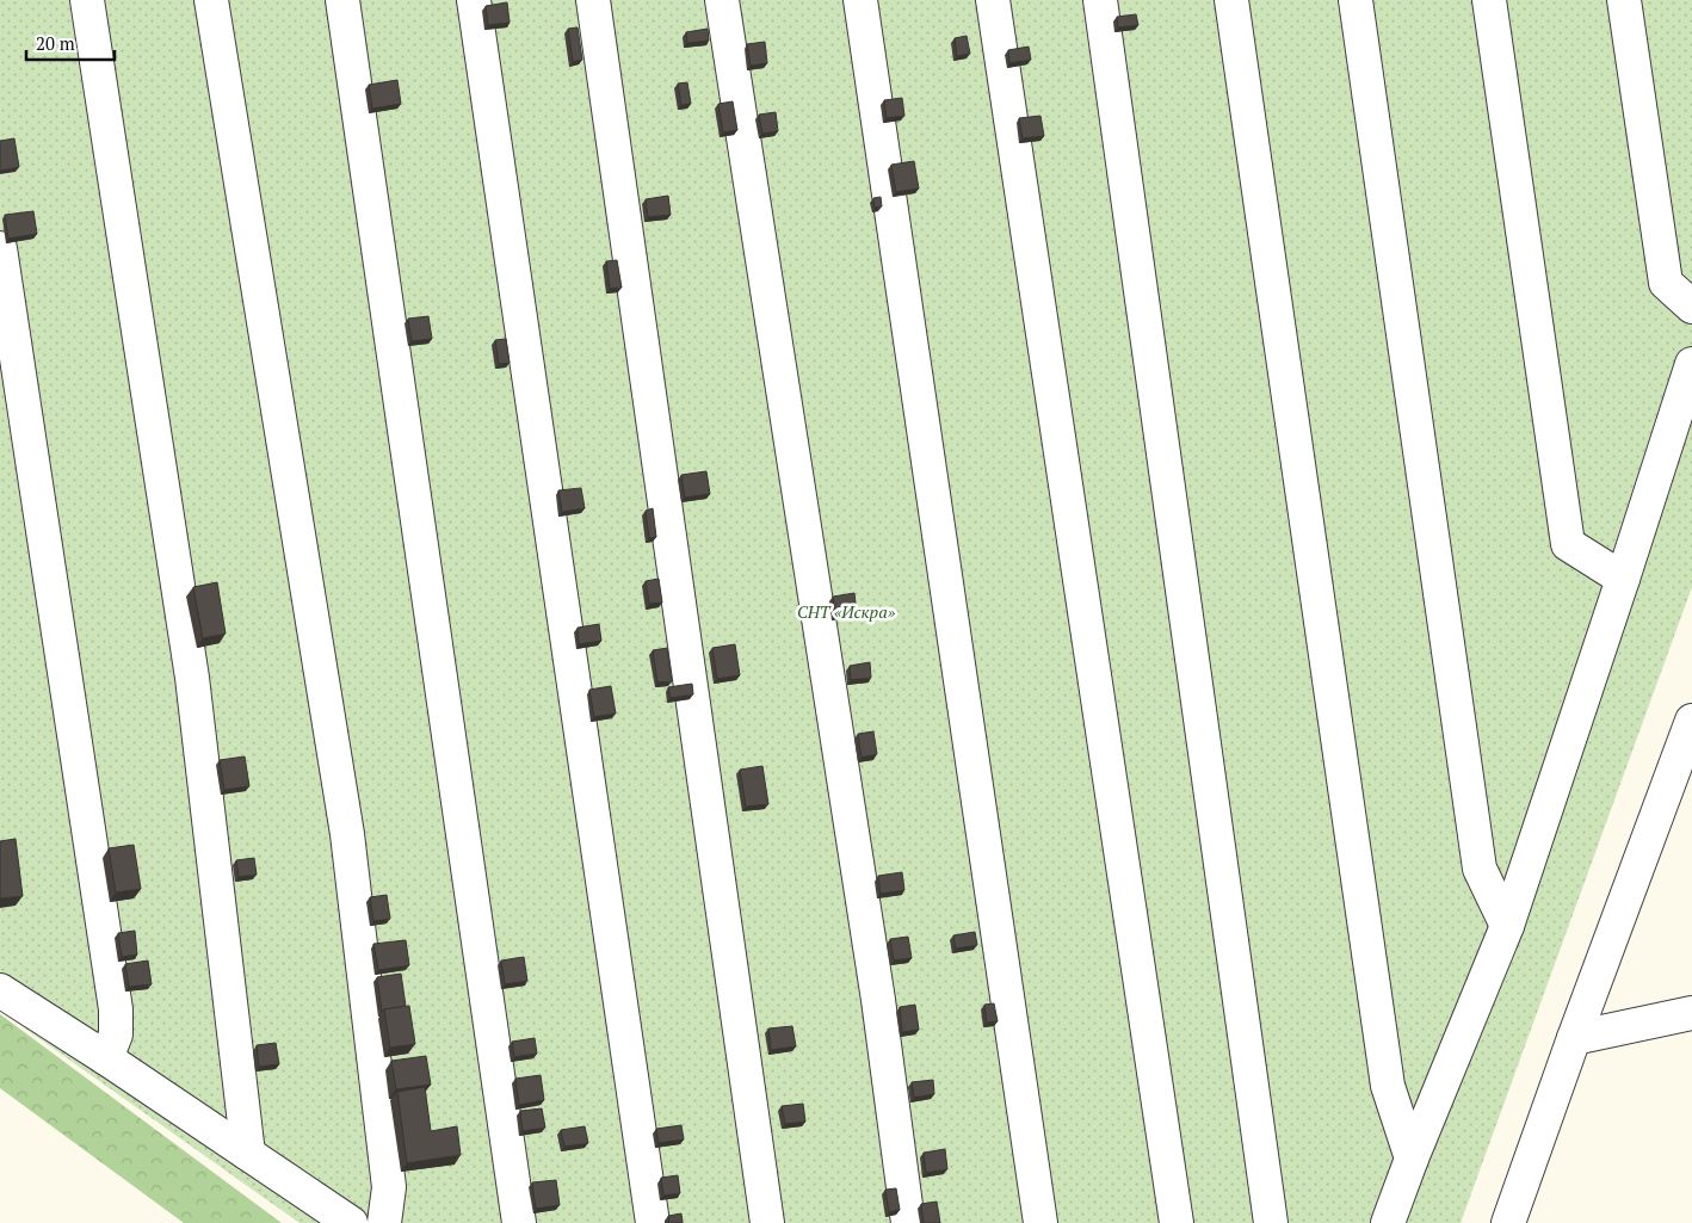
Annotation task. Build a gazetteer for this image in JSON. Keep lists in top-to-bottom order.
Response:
{
  "parks": ["СНТ «Искра»"],
  "scale_bar": "20 m"
}
